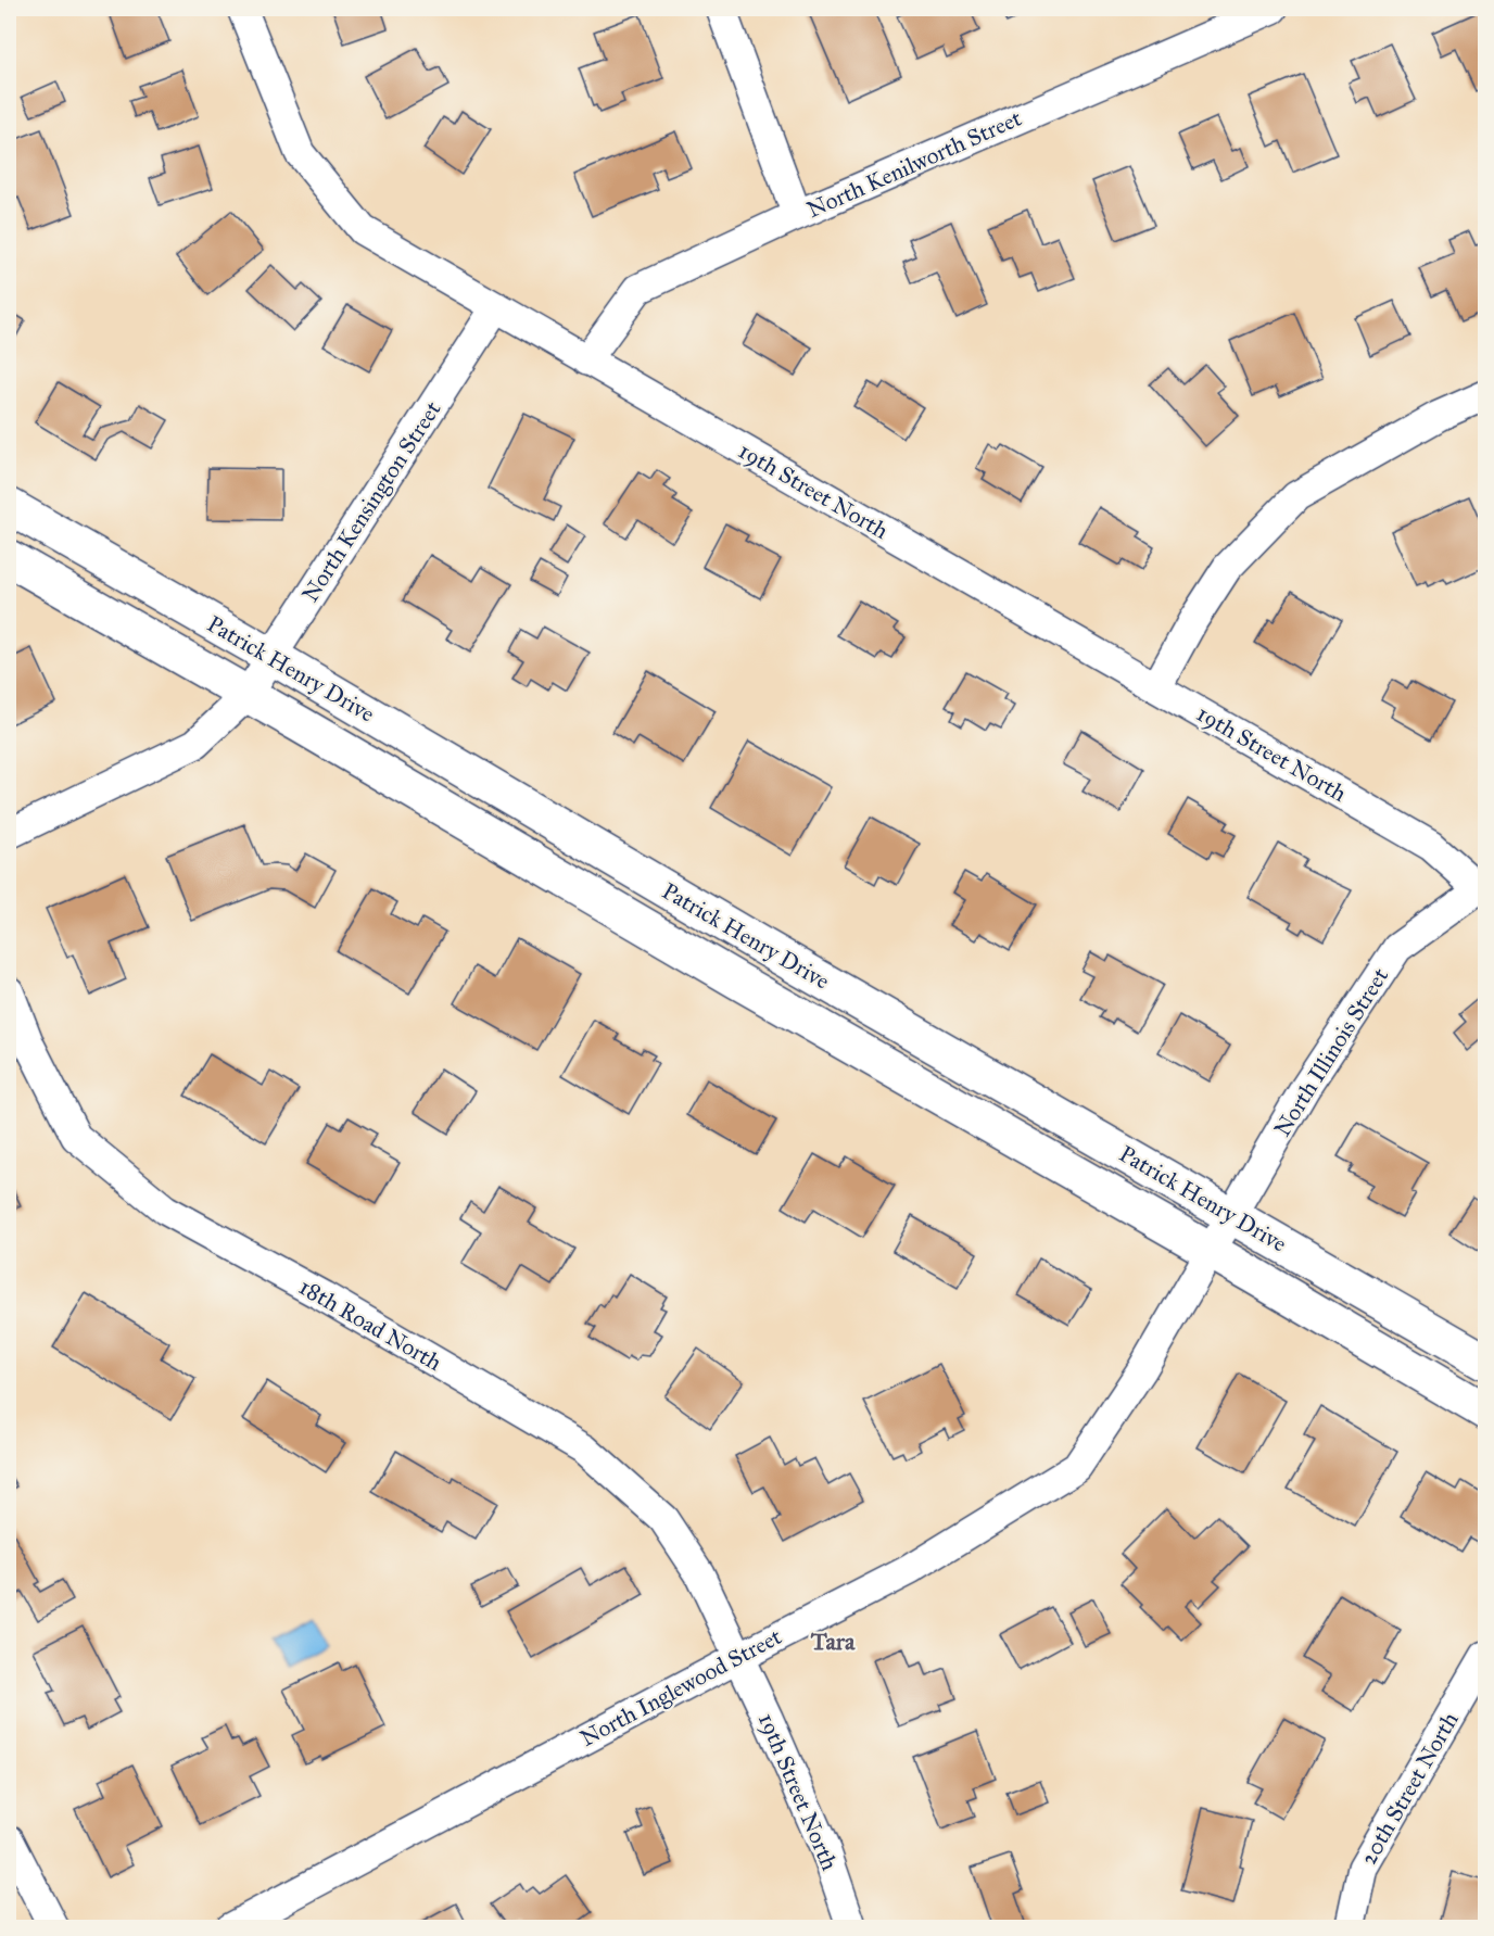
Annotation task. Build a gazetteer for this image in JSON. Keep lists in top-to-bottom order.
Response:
{
  "streets": {
    "street": [
      "North Kenilworth Street",
      "19th Street North",
      "North Kensington Street",
      "Patrick Henry Drive",
      "North Illinois Street",
      "18th Road North",
      "North Inglewood Street",
      "20th Street North"
    ]
  },
  "crossings": [
    ["North Kenilworth Street", "19th Street North"],
    ["19th Street North", "North Kensington Street"],
    ["19th Street North", "North Illinois Street"],
    ["19th Street North", "18th Road North"],
    ["19th Street North", "North Inglewood Street"],
    ["North Kensington Street", "Patrick Henry Drive"],
    ["Patrick Henry Drive", "North Illinois Street"],
    ["Patrick Henry Drive", "North Inglewood Street"],
    ["North Illinois Street", "North Inglewood Street"],
    ["18th Road North", "North Inglewood Street"]
  ],
  "districts": ["Tara"]
}
